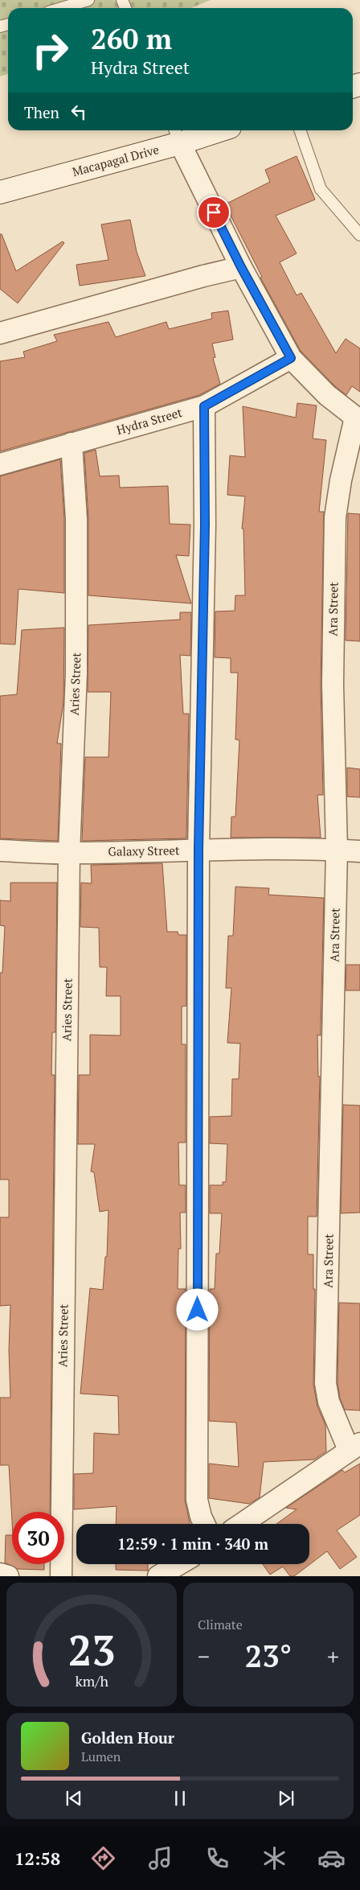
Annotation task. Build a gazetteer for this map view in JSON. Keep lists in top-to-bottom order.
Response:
{
  "streets": {
    "main road": ["Macapagal Drive"],
    "street": [
      "Hydra Street",
      "Ara Street",
      "Aries Street",
      "Galaxy Street"
    ]
  },
  "crossings": [
    ["Hydra Street", "Aries Street"],
    ["Ara Street", "Galaxy Street"],
    ["Aries Street", "Galaxy Street"]
  ],
  "page": {
    "turn": ["260 m", "Hydra Street"],
    "then": "Then",
    "limit": "30",
    "trip": "12:59 · 1 min · 340 m",
    "tile": "Climate",
    "heat": ["−", "23°", "+"],
    "song": ["Golden Hour", "Lumen"],
    "tabs": "12:58",
    "gauge": ["23", "km/h"]
  }
}
